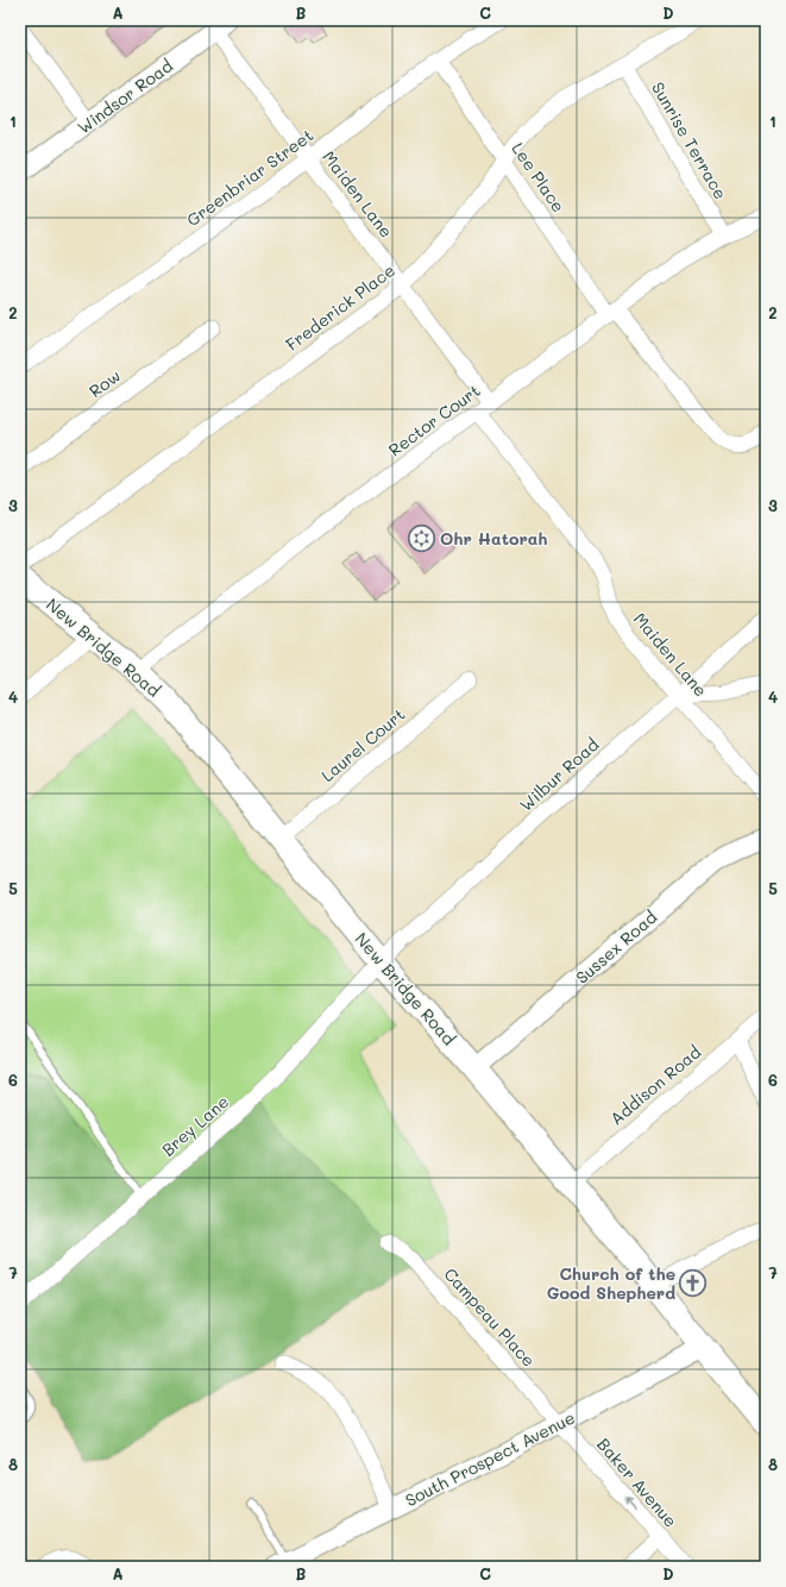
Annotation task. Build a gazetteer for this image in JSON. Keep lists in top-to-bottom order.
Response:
{
  "streets": {
    "main road": ["New Bridge Road"],
    "street": [
      "Windsor Road",
      "Sunrise Terrace",
      "Greenbriar Street",
      "Lee Place",
      "Maiden Lane",
      "Frederick Place",
      "Row",
      "Rector Court",
      "Laurel Court",
      "Wilbur Road",
      "Sussex Road",
      "Addison Road",
      "Brey Lane",
      "Campeau Place",
      "South Prospect Avenue",
      "Baker Avenue"
    ]
  },
  "crossings": [
    ["Windsor Road", "Maiden Lane"],
    ["Sunrise Terrace", "Frederick Place"],
    ["Sunrise Terrace", "Rector Court"],
    ["Greenbriar Street", "Lee Place"],
    ["Greenbriar Street", "Maiden Lane"],
    ["Lee Place", "Frederick Place"],
    ["Lee Place", "Rector Court"],
    ["Maiden Lane", "Frederick Place"],
    ["Maiden Lane", "Rector Court"],
    ["Maiden Lane", "Wilbur Road"],
    ["Rector Court", "New Bridge Road"],
    ["New Bridge Road", "Laurel Court"],
    ["New Bridge Road", "Wilbur Road"],
    ["New Bridge Road", "Sussex Road"],
    ["New Bridge Road", "Addison Road"],
    ["New Bridge Road", "Brey Lane"],
    ["New Bridge Road", "South Prospect Avenue"],
    ["Wilbur Road", "Brey Lane"],
    ["Campeau Place", "South Prospect Avenue"],
    ["Campeau Place", "Baker Avenue"],
    ["South Prospect Avenue", "Baker Avenue"]
  ],
  "one_way": ["Baker Avenue"],
  "places": {
    "synagogue": ["Ohr Hatorah"],
    "church": ["Church of the Good Shepherd"]
  },
  "grid": {
    "columns": [
      "A",
      "B",
      "C",
      "D"
    ],
    "rows": [
      "1",
      "2",
      "3",
      "4",
      "5",
      "6",
      "7",
      "8"
    ]
  }
}
